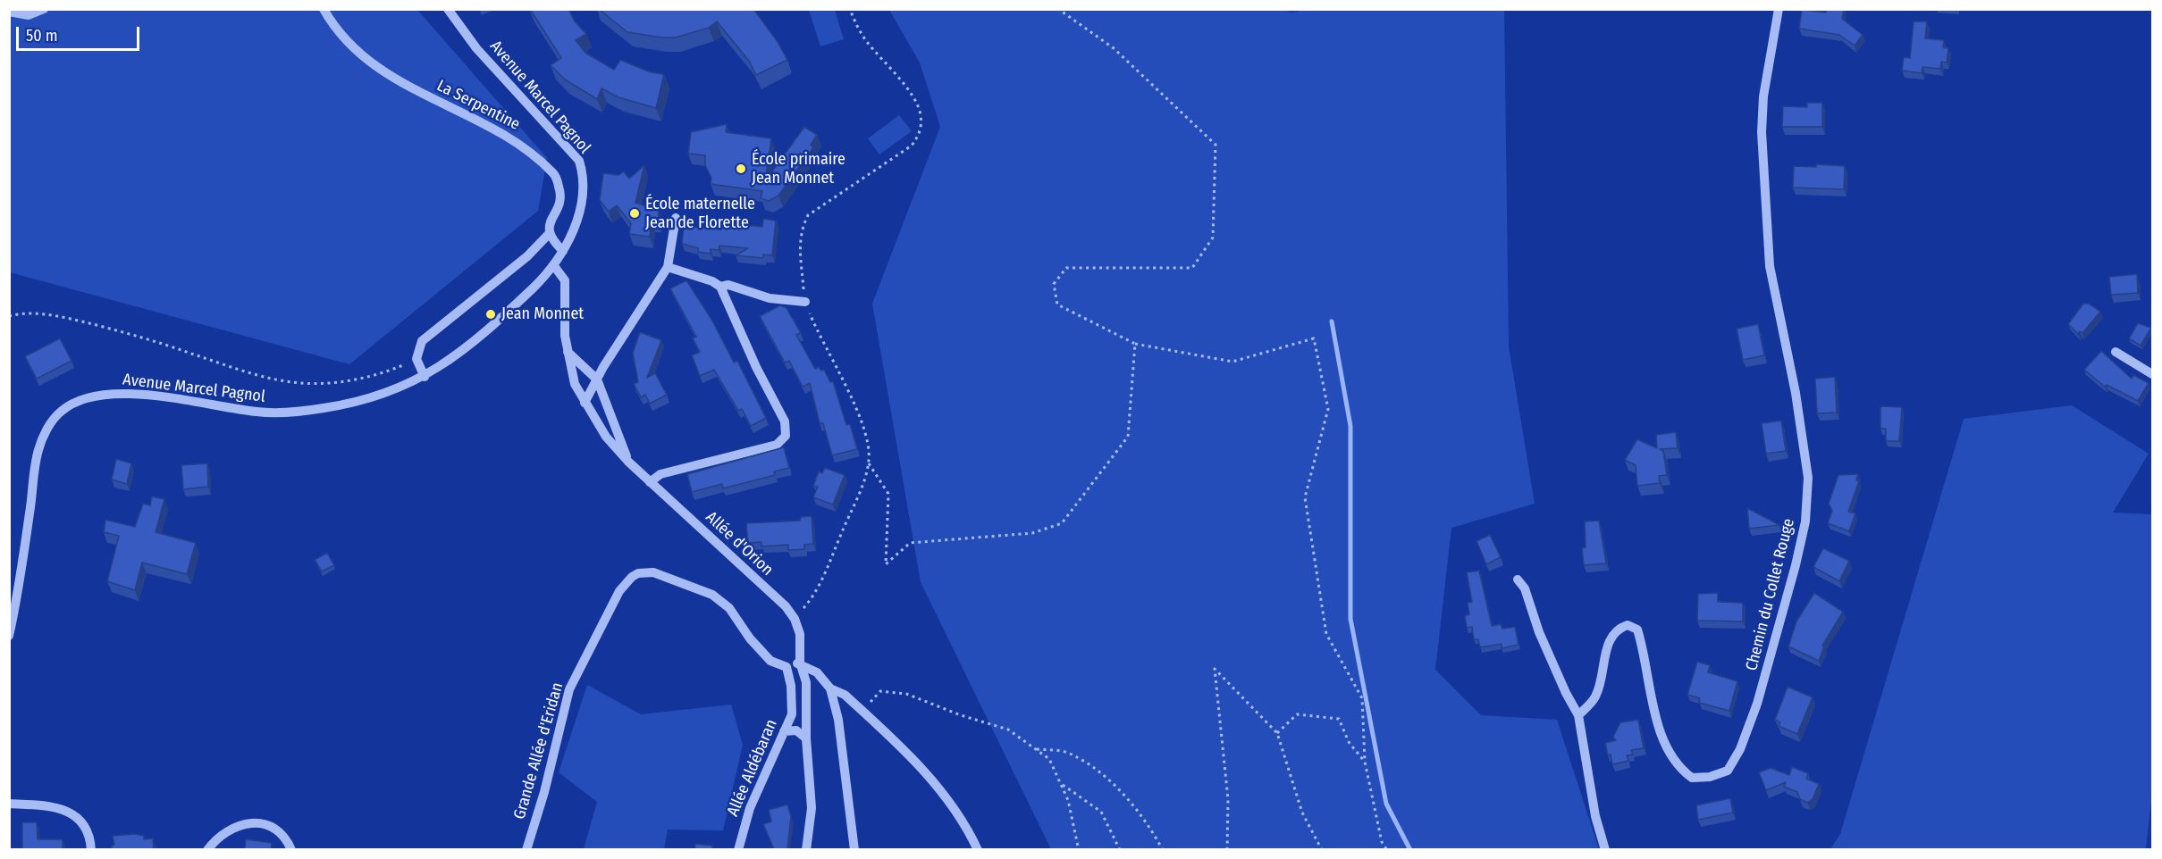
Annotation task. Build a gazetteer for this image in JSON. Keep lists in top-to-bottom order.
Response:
{
  "streets": {
    "street": [
      "Avenue Marcel Pagnol",
      "La Serpentine",
      "Allée d'Orion",
      "Chemin du Collet Rouge",
      "Grande Allée d'Eridan",
      "Allée Aldébaran"
    ]
  },
  "crossings": [
    ["Avenue Marcel Pagnol", "Allée d'Orion"],
    ["Grande Allée d'Eridan", "Allée Aldébaran"]
  ],
  "places": ["École primaire Jean Monnet", "École maternelle Jean de Florette", "Jean Monnet"],
  "scale_bar": "50 m"
}
